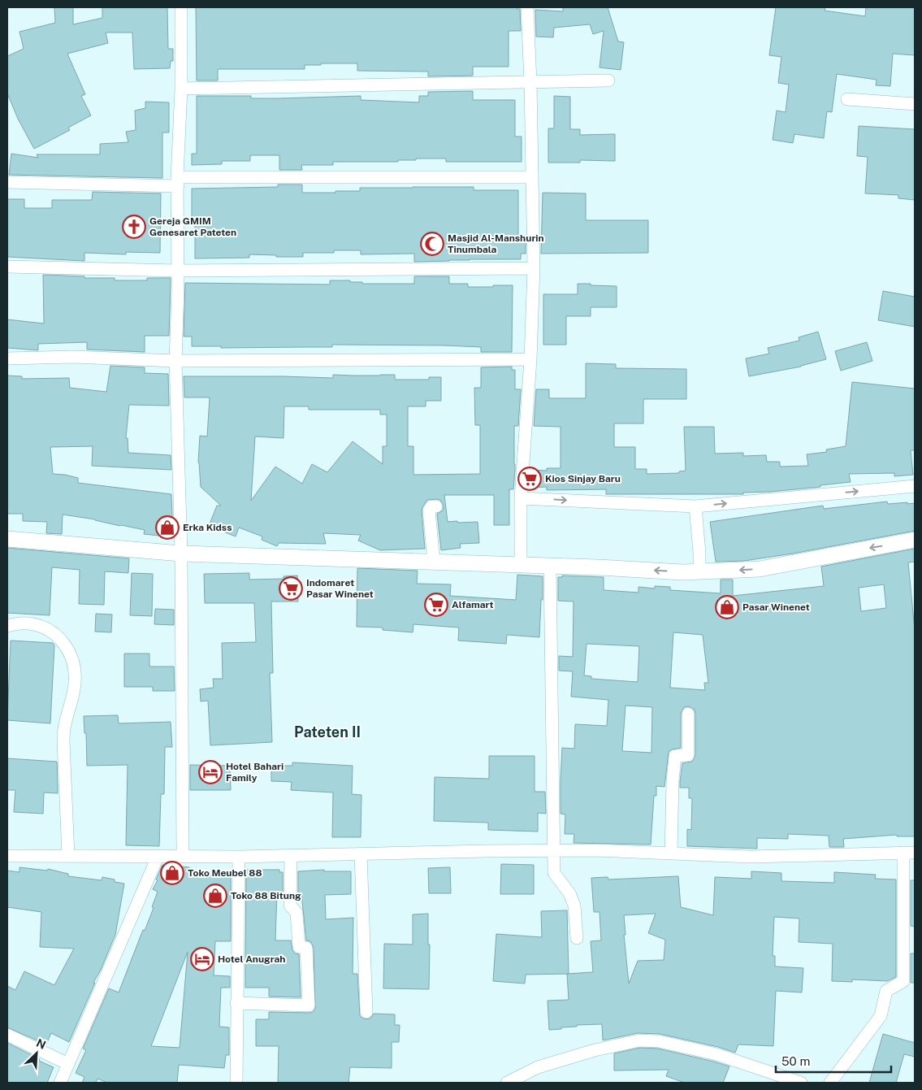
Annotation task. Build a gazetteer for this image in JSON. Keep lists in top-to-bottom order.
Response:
{
  "districts": ["Pateten II"],
  "places": {
    "church": ["Gereja GMIM Genesaret Pateten"],
    "mosque": ["Masjid Al-Manshurin Tinumbala"],
    "supermarket": ["Kios Sinjay Baru", "Indomaret Pasar Winenet", "Alfamart"],
    "shop": [
      "Erka Kidss",
      "Pasar Winenet",
      "Toko Meubel 88",
      "Toko 88 Bitung"
    ],
    "hotel": ["Hotel Bahari Family", "Hotel Anugrah"]
  },
  "scale_bar": "50 m",
  "north": "top right"
}
